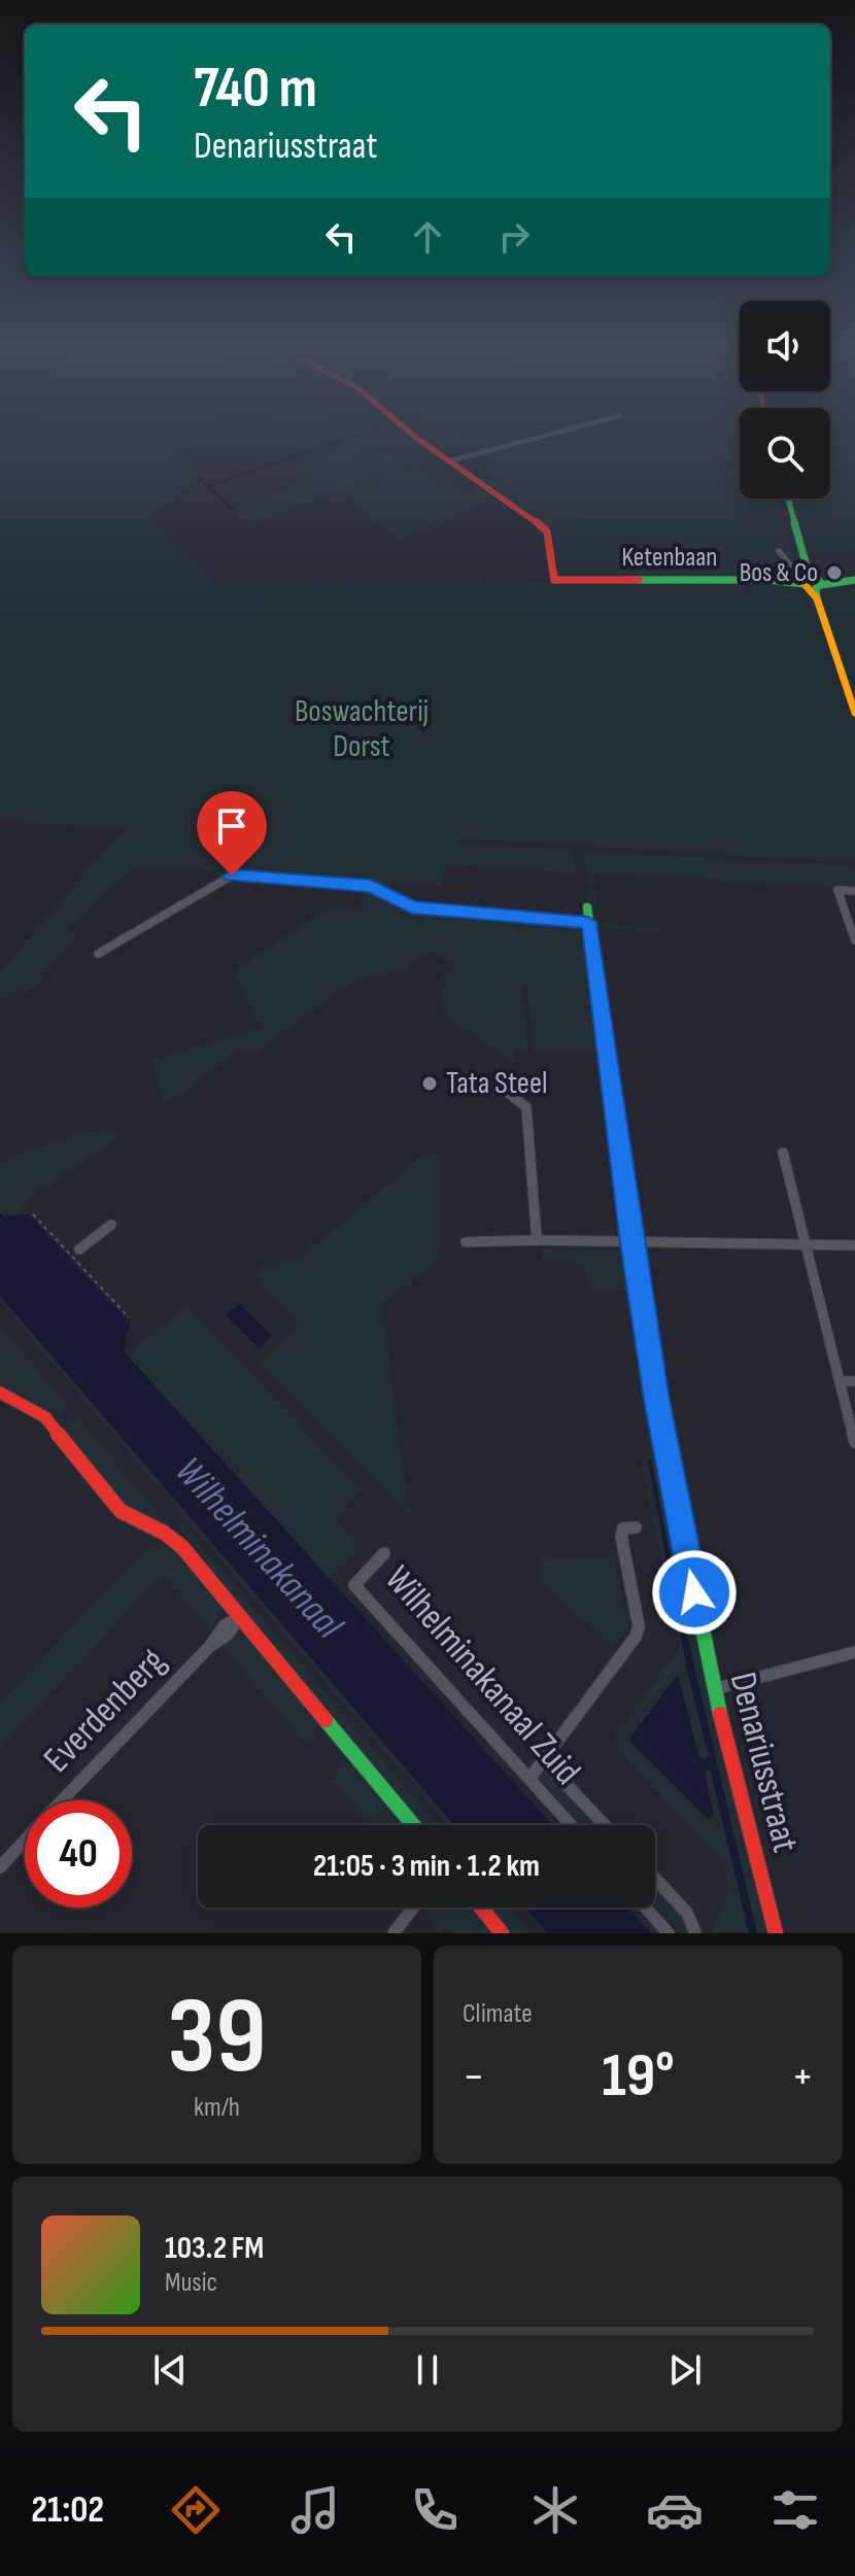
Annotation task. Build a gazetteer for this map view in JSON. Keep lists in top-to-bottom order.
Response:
{
  "streets": {
    "street": [
      "Ketenbaan",
      "Wilhelminakanaal Zuid",
      "Everdenberg",
      "Denariusstraat"
    ]
  },
  "water": ["Wilhelminakanaal"],
  "parks": ["Boswachterij Dorst"],
  "places": ["Bos & Co", "Tata Steel"],
  "page": {
    "turn": ["740 m", "Denariusstraat"],
    "limit": "40",
    "trip": "21:05 · 3 min · 1.2 km",
    "tile": [
      ["39", "km/h"],
      "Climate"
    ],
    "heat": ["−", "19°", "+"],
    "song": ["103.2 FM", "Music"],
    "tabs": "21:02"
  }
}
